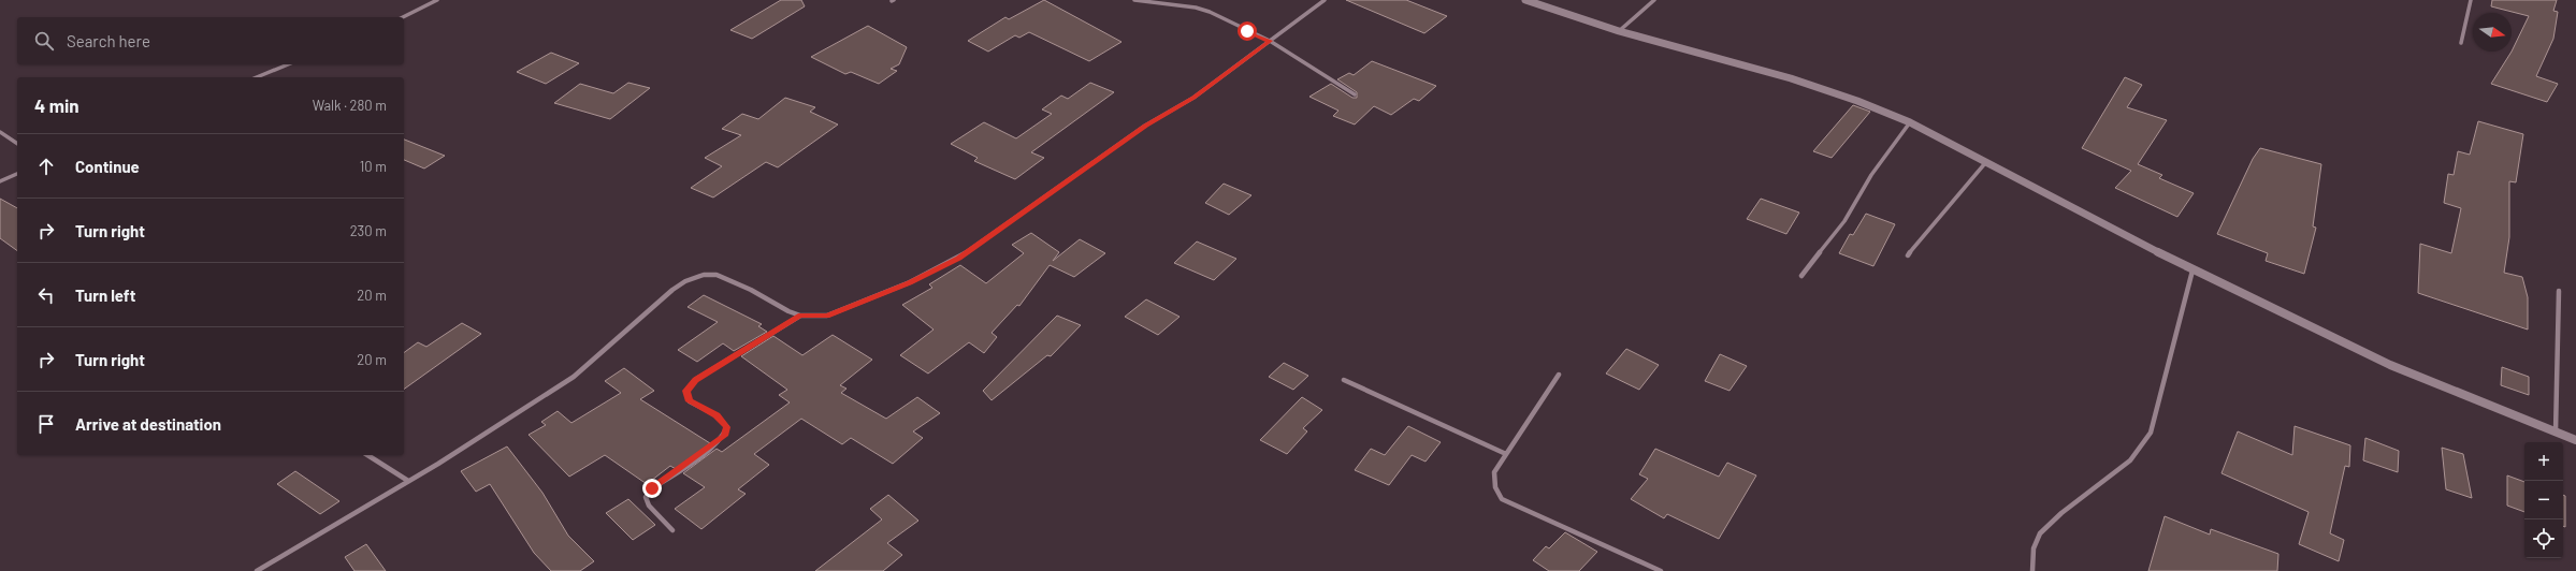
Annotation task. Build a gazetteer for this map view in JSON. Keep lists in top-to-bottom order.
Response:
{
  "north": "right",
  "page": {
    "search": "Search here",
    "heading": ["4 min", "Walk · 280 m"],
    "list": [
      ["Continue", "10 m"],
      ["Turn right", "230 m"],
      ["Turn left", "20 m"],
      ["Turn right", "20 m"],
      "Arrive at destination"
    ],
    "map_buttons": ["+", "−"]
  }
}
